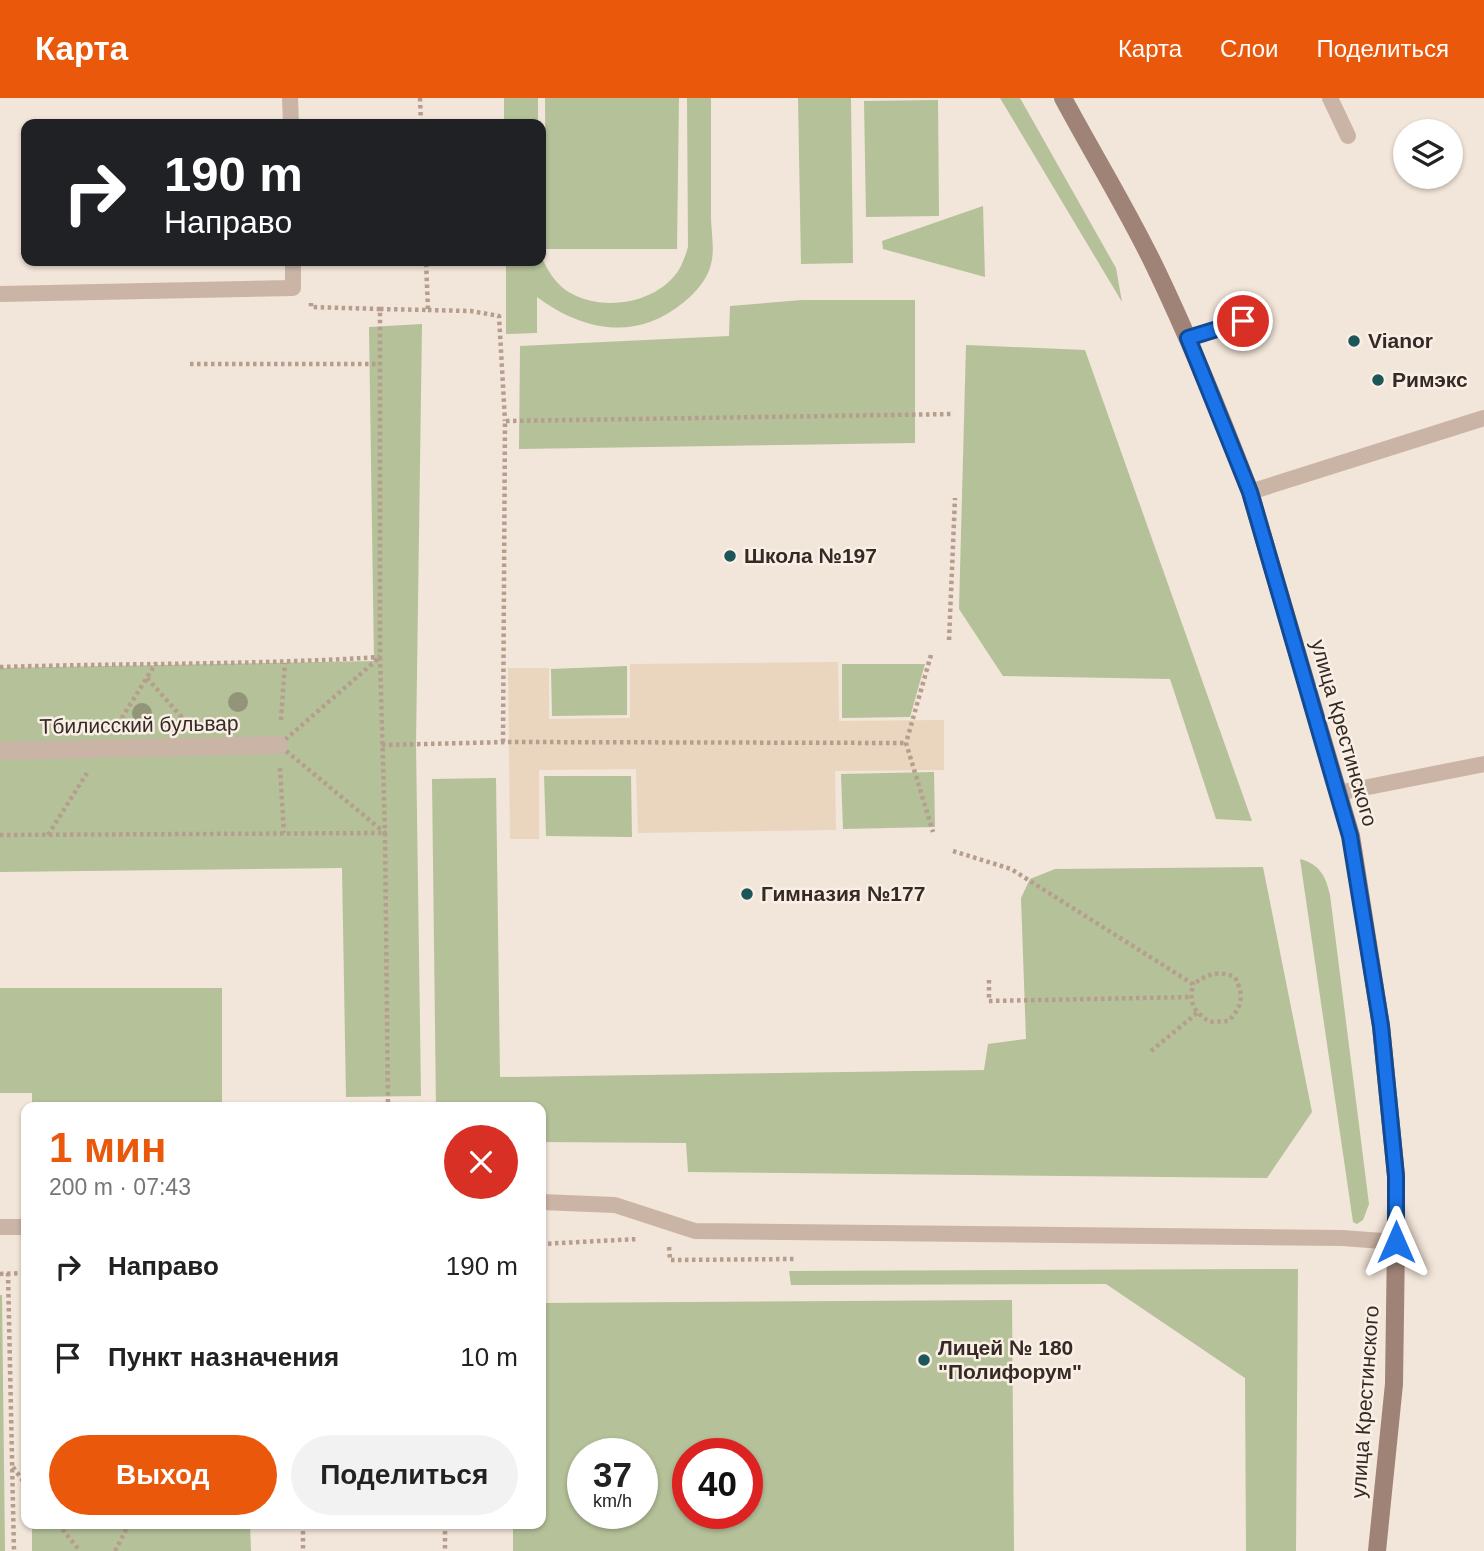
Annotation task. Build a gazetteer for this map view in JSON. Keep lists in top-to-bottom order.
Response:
{
  "streets": {
    "street": ["Тбилисский бульвар", "улица Крестинского"]
  },
  "places": [
    "Vianor",
    "Римэкс",
    "Школа №197",
    "Гимназия №177",
    "Лицей № 180 \"Полифорум\""
  ],
  "page": {
    "header": "Карта",
    "nav": ["Карта", "Слои", "Поделиться"],
    "turn": ["190 m", "Направо"],
    "heading": ["1 мин", "200 m · 07:43"],
    "list": [
      {
        "name": "Направо",
        "value": "190 m"
      },
      {
        "name": "Пункт назначения",
        "value": "10 m"
      }
    ],
    "buttons": ["Выход", "Поделиться"],
    "speed": "37 km/h",
    "limit": "40"
  }
}
